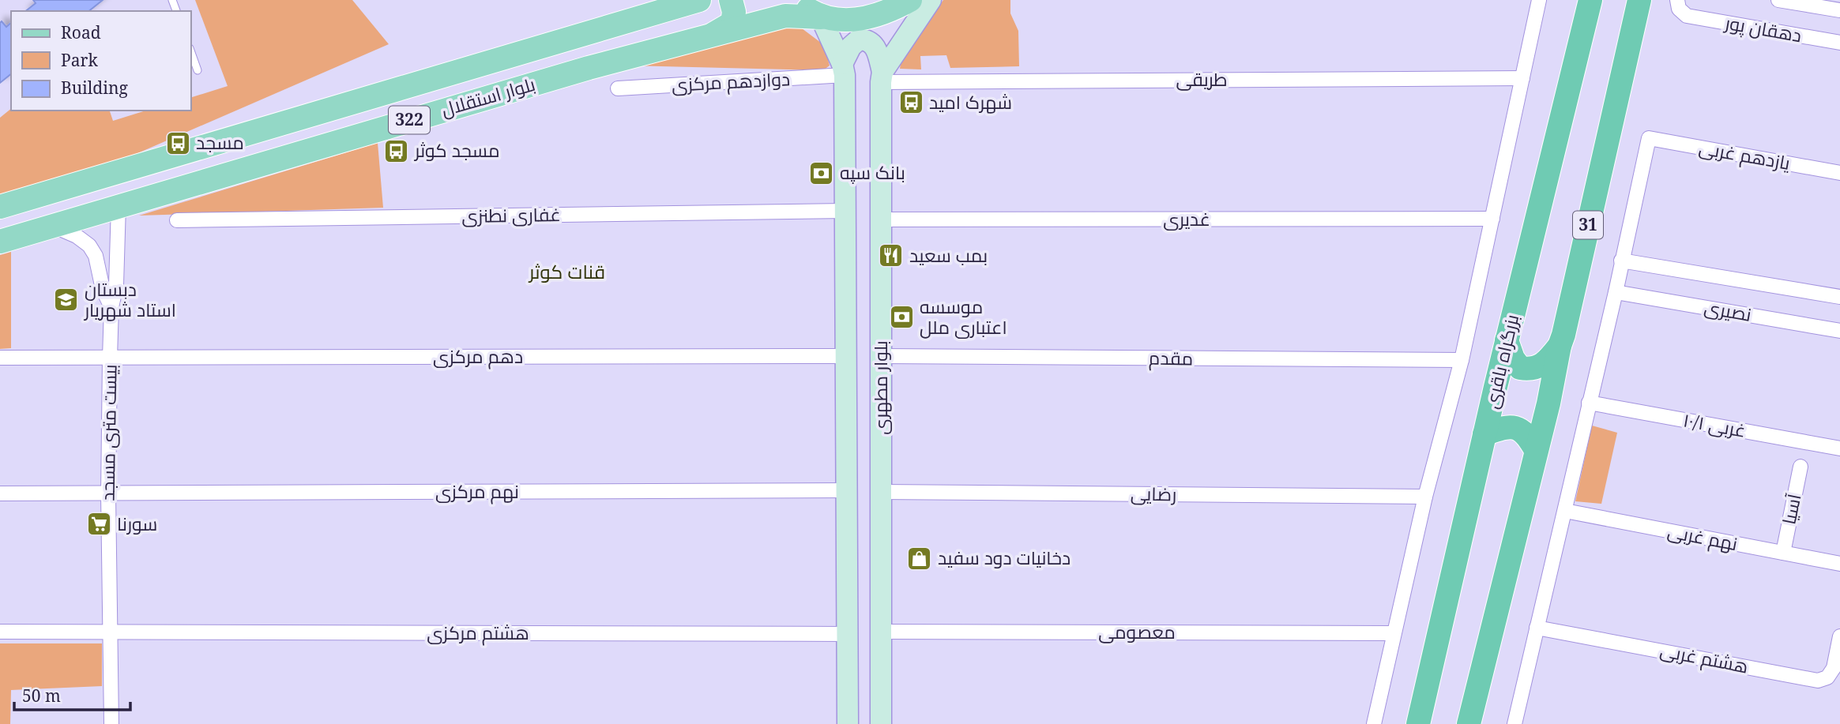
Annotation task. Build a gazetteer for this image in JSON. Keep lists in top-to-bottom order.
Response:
{
  "streets": {
    "highway": ["31", "بزرگراه باقری"],
    "main road": ["بلوار استقلال", "322", "بلوار مطهری"],
    "street": [
      "دهقان پور",
      "طریقی",
      "دوازدهم مرکزی",
      "یازدهم غربی",
      "غفاری نطنزی",
      "غدیری",
      "نصیری",
      "دهم مرکزی",
      "مقدم",
      "۱۰/۱ غربی",
      "بیست متری مسجد",
      "نهم مرکزی",
      "رضایی",
      "آسیا",
      "نهم غربی",
      "معصومی",
      "هشتم مرکزی",
      "هشتم غربی"
    ]
  },
  "crossings": [
    ["طریقی", "بلوار مطهری"],
    ["دوازدهم مرکزی", "بلوار مطهری"],
    ["بلوار استقلال", "بیست متری مسجد"],
    ["یازدهم غربی", "نصیری"],
    ["غفاری نطنزی", "بلوار مطهری"],
    ["غدیری", "بلوار مطهری"],
    ["دهم مرکزی", "بلوار مطهری"],
    ["دهم مرکزی", "بیست متری مسجد"],
    ["مقدم", "بلوار مطهری"],
    ["بلوار مطهری", "نهم مرکزی"],
    ["بلوار مطهری", "رضایی"],
    ["بلوار مطهری", "معصومی"],
    ["بلوار مطهری", "هشتم مرکزی"],
    ["بیست متری مسجد", "نهم مرکزی"],
    ["بیست متری مسجد", "هشتم مرکزی"],
    ["آسیا", "نهم غربی"]
  ],
  "districts": ["قنات کوثر"],
  "places": {
    "bus stop": ["شهرک امید", "مسجد", "مسجد کوثر"],
    "bank": ["بانک سپه", "موسسه اعتباری ملل"],
    "restaurant": ["بمب سعید"],
    "school or university": ["دبستان استاد شهریار"],
    "supermarket": ["سورنا"],
    "shop": ["دخانیات دود سفید"]
  },
  "legend": ["Road", "Park", "Building"],
  "scale_bar": "50 m"
}
